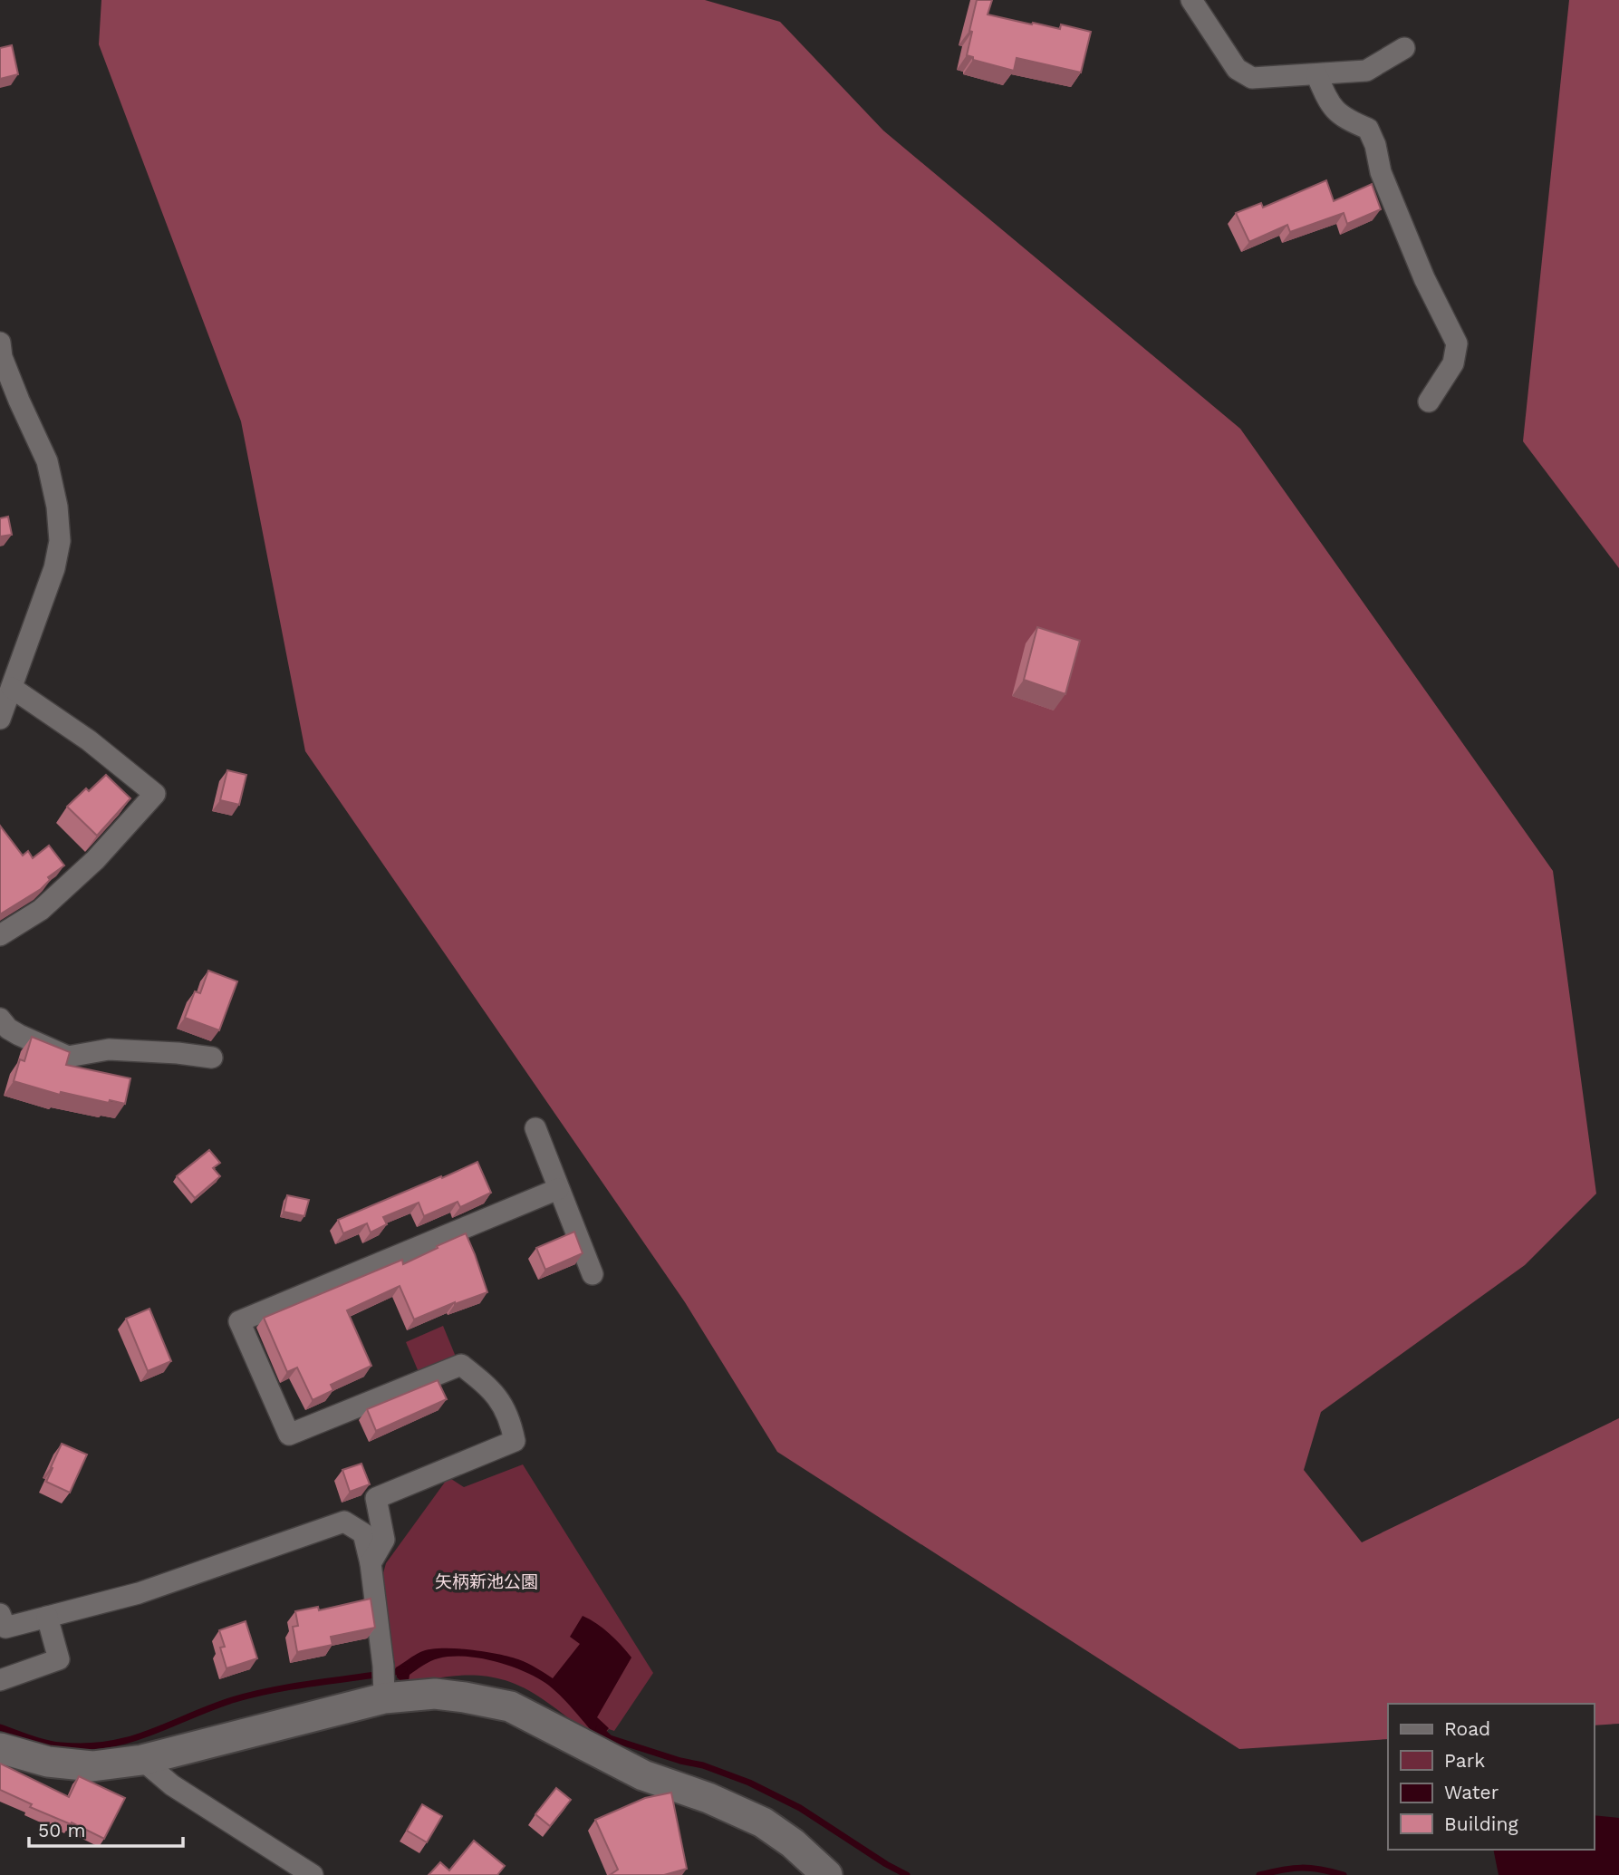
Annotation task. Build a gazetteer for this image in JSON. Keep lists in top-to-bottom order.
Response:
{
  "parks": ["矢柄新池公園"],
  "legend": [
    "Road",
    "Park",
    "Water",
    "Building"
  ],
  "scale_bar": "50 m"
}
